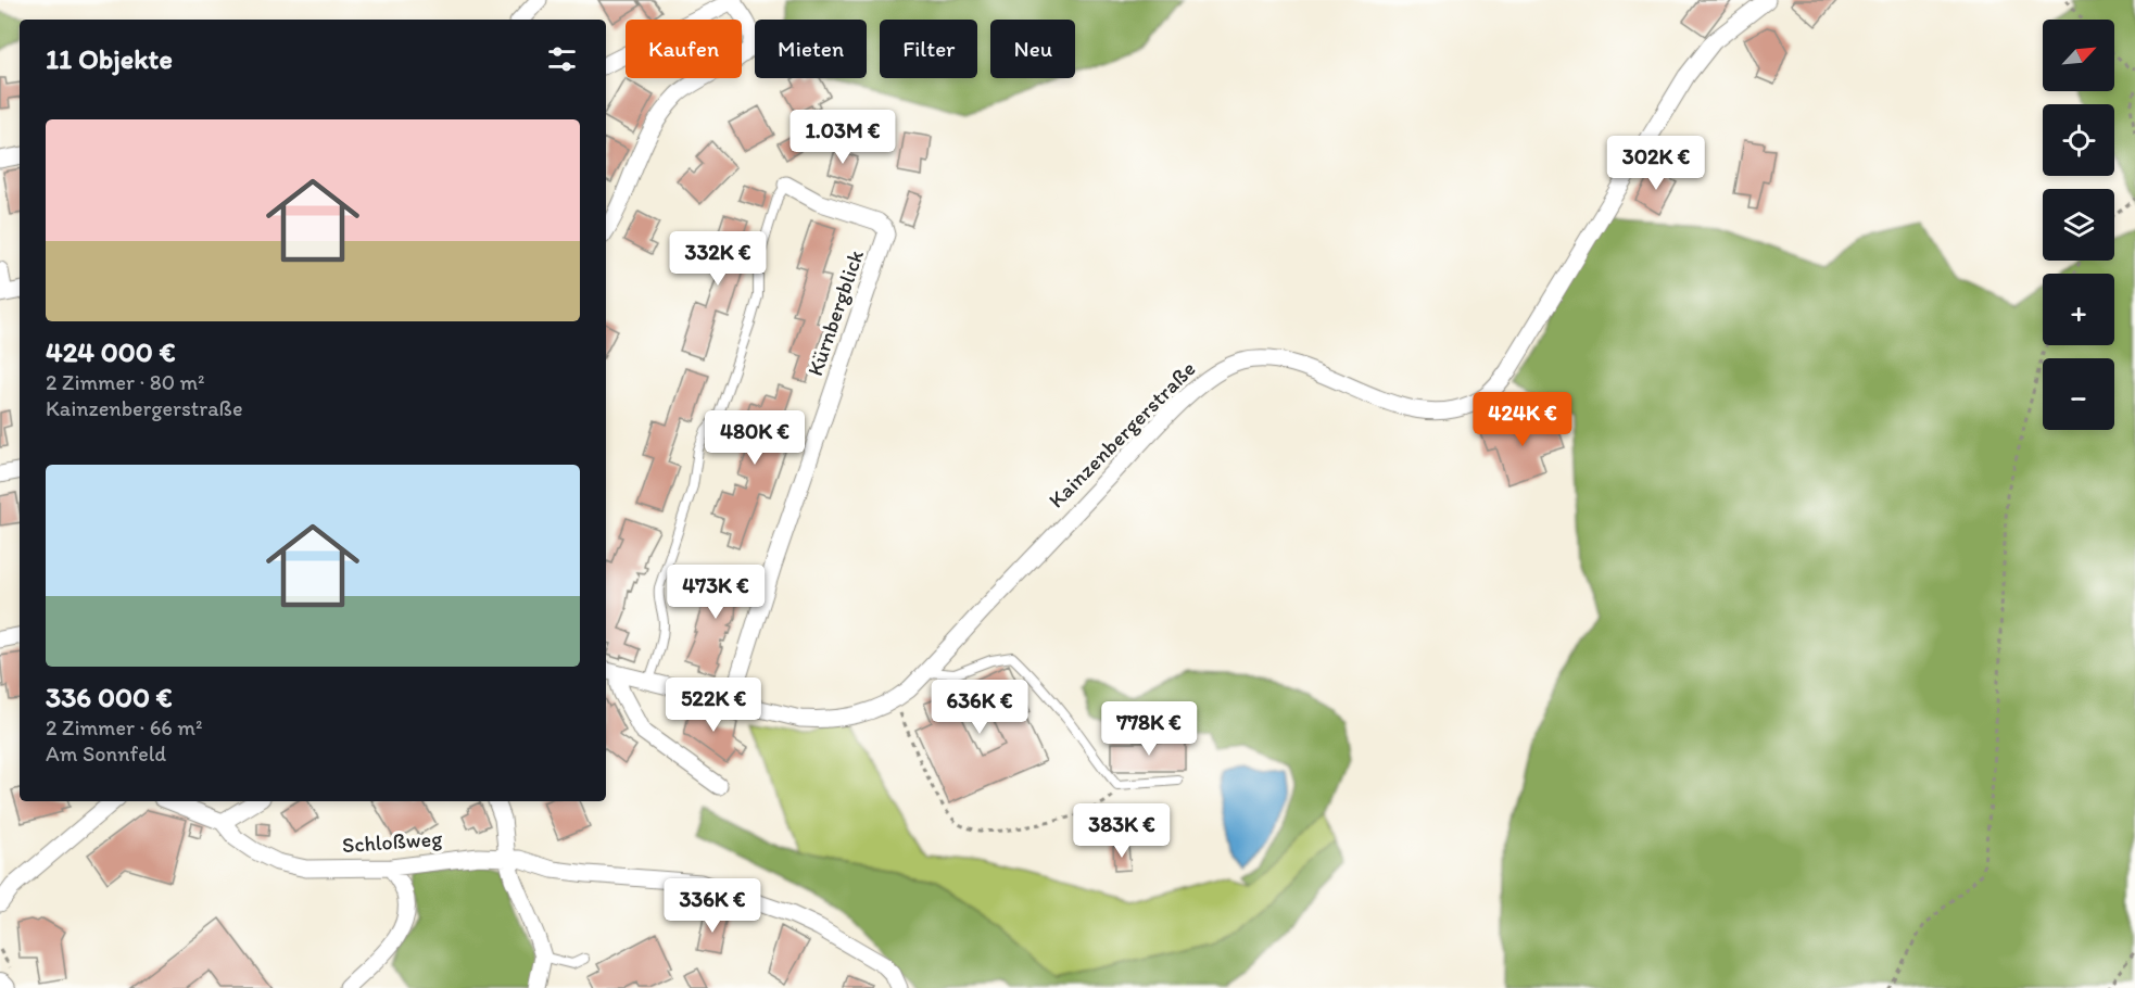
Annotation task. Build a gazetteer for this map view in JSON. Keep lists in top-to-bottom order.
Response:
{
  "streets": {
    "street": ["Kürnbergblick", "Kainzenbergerstraße", "Schloßweg"]
  },
  "crossings": [
    ["Kürnbergblick", "Kainzenbergerstraße"]
  ],
  "north": "top right",
  "page": {
    "map_buttons": ["+", "−"],
    "chip": [
      "Kaufen",
      "Mieten",
      "Filter",
      "Neu"
    ],
    "heading": "11 Objekte",
    "list": [
      {
        "name": "424 000 €",
        "note": "2 Zimmer · 80 m² · Kainzenbergerstraße"
      },
      {
        "name": "336 000 €",
        "note": "2 Zimmer · 66 m² · Am Sonnfeld"
      }
    ],
    "price": [
      "1.03M €",
      "302K €",
      "332K €",
      "424K €",
      "480K €",
      "473K €",
      "522K €",
      "636K €",
      "778K €",
      "383K €",
      "336K €"
    ]
  }
}
